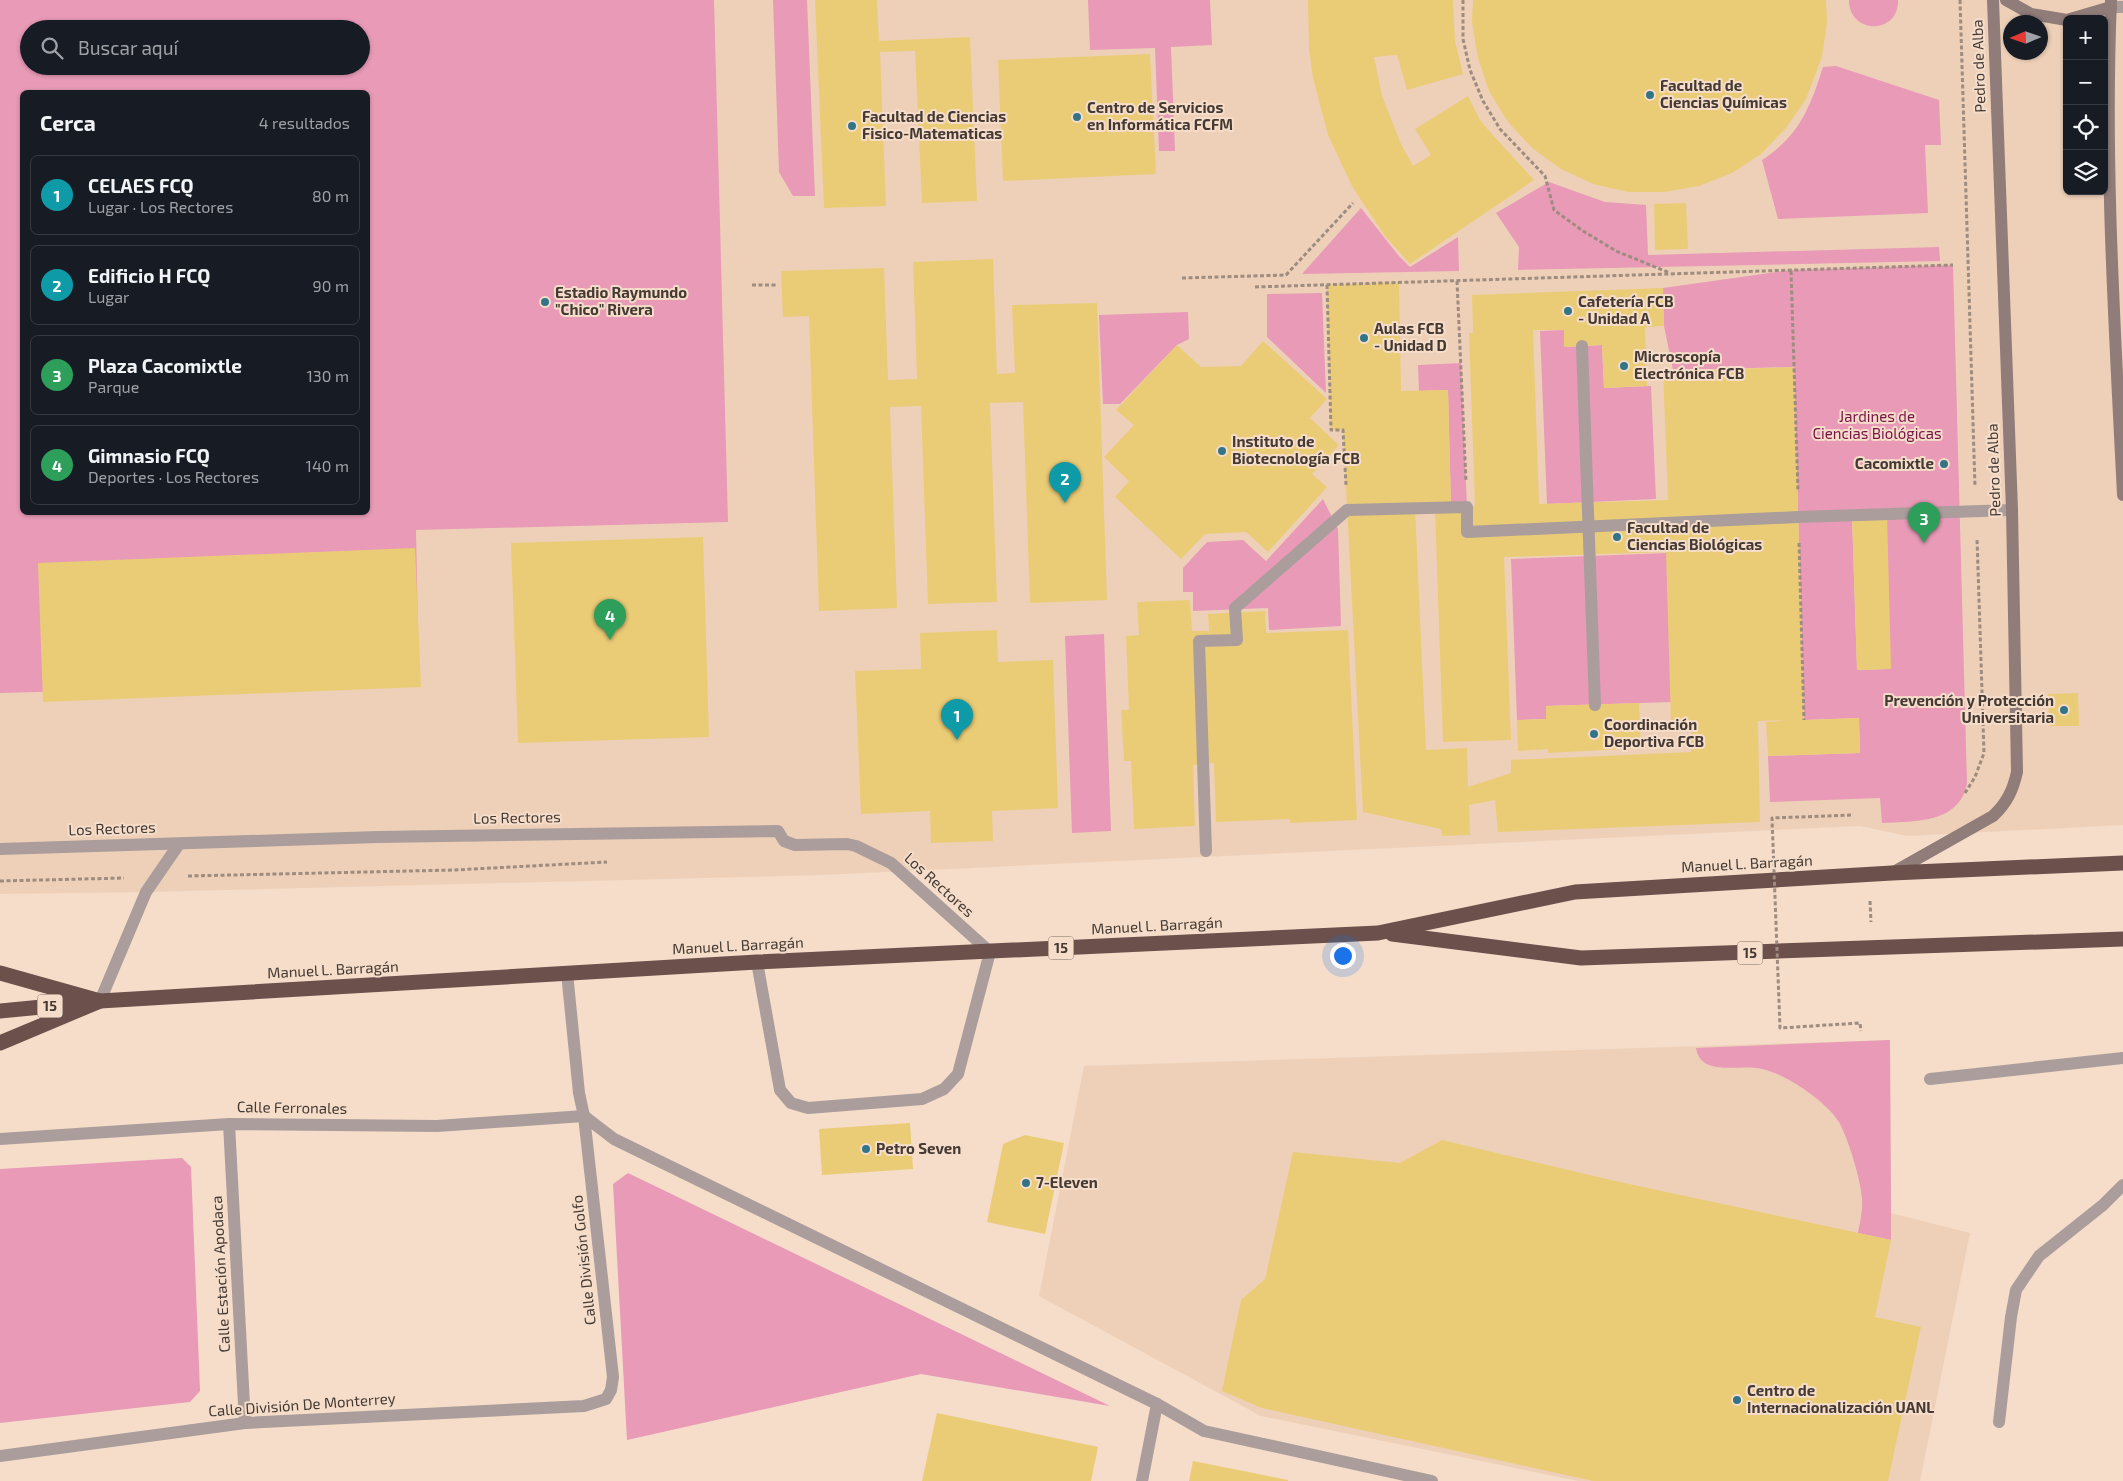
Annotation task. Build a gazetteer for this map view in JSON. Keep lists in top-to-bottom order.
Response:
{
  "streets": {
    "highway": ["Manuel L. Barragán", "15"],
    "street": [
      "Pedro de Alba",
      "Los Rectores",
      "Calle Ferronales",
      "Calle División Golfo",
      "Calle Estación Apodaca",
      "Calle División De Monterrey"
    ]
  },
  "crossings": [
    ["Pedro de Alba", "Manuel L. Barragán"],
    ["Los Rectores", "Manuel L. Barragán"],
    ["Manuel L. Barragán", "Calle División Golfo"],
    ["Calle Ferronales", "Calle División Golfo"],
    ["Calle Ferronales", "Calle Estación Apodaca"],
    ["Calle División Golfo", "Calle División De Monterrey"],
    ["Calle Estación Apodaca", "Calle División De Monterrey"]
  ],
  "parks": ["Jardines de Ciencias Biológicas"],
  "places": [
    "Facultad de Ciencias Químicas",
    "Centro de Servicios en Informática FCFM",
    "Facultad de Ciencias Fisico-Matematicas",
    "Estadio Raymundo \"Chico\" Rivera",
    "Cafetería FCB - Unidad A",
    "Aulas FCB - Unidad D",
    "Microscopía Electrónica FCB",
    "Instituto de Biotecnología FCB",
    "Cacomixtle",
    "Facultad de Ciencias Biológicas",
    "Prevención y Protección Universitaria",
    "Coordinación Deportiva FCB",
    "Petro Seven",
    "7-Eleven",
    "Centro de Internacionalización UANL"
  ],
  "north": "left",
  "page": {
    "map_buttons": ["+", "−"],
    "search": "Buscar aquí",
    "heading": ["Cerca", "4 resultados"],
    "list": [
      {
        "mark": "1",
        "name": "CELAES FCQ",
        "note": "Lugar · Los Rectores",
        "value": "80 m"
      },
      {
        "mark": "2",
        "name": "Edificio H FCQ",
        "note": "Lugar",
        "value": "90 m"
      },
      {
        "mark": "3",
        "name": "Plaza Cacomixtle",
        "note": "Parque",
        "value": "130 m"
      },
      {
        "mark": "4",
        "name": "Gimnasio FCQ",
        "note": "Deportes · Los Rectores",
        "value": "140 m"
      }
    ],
    "pins": [
      "2",
      "3",
      "4",
      "1"
    ]
  }
}
